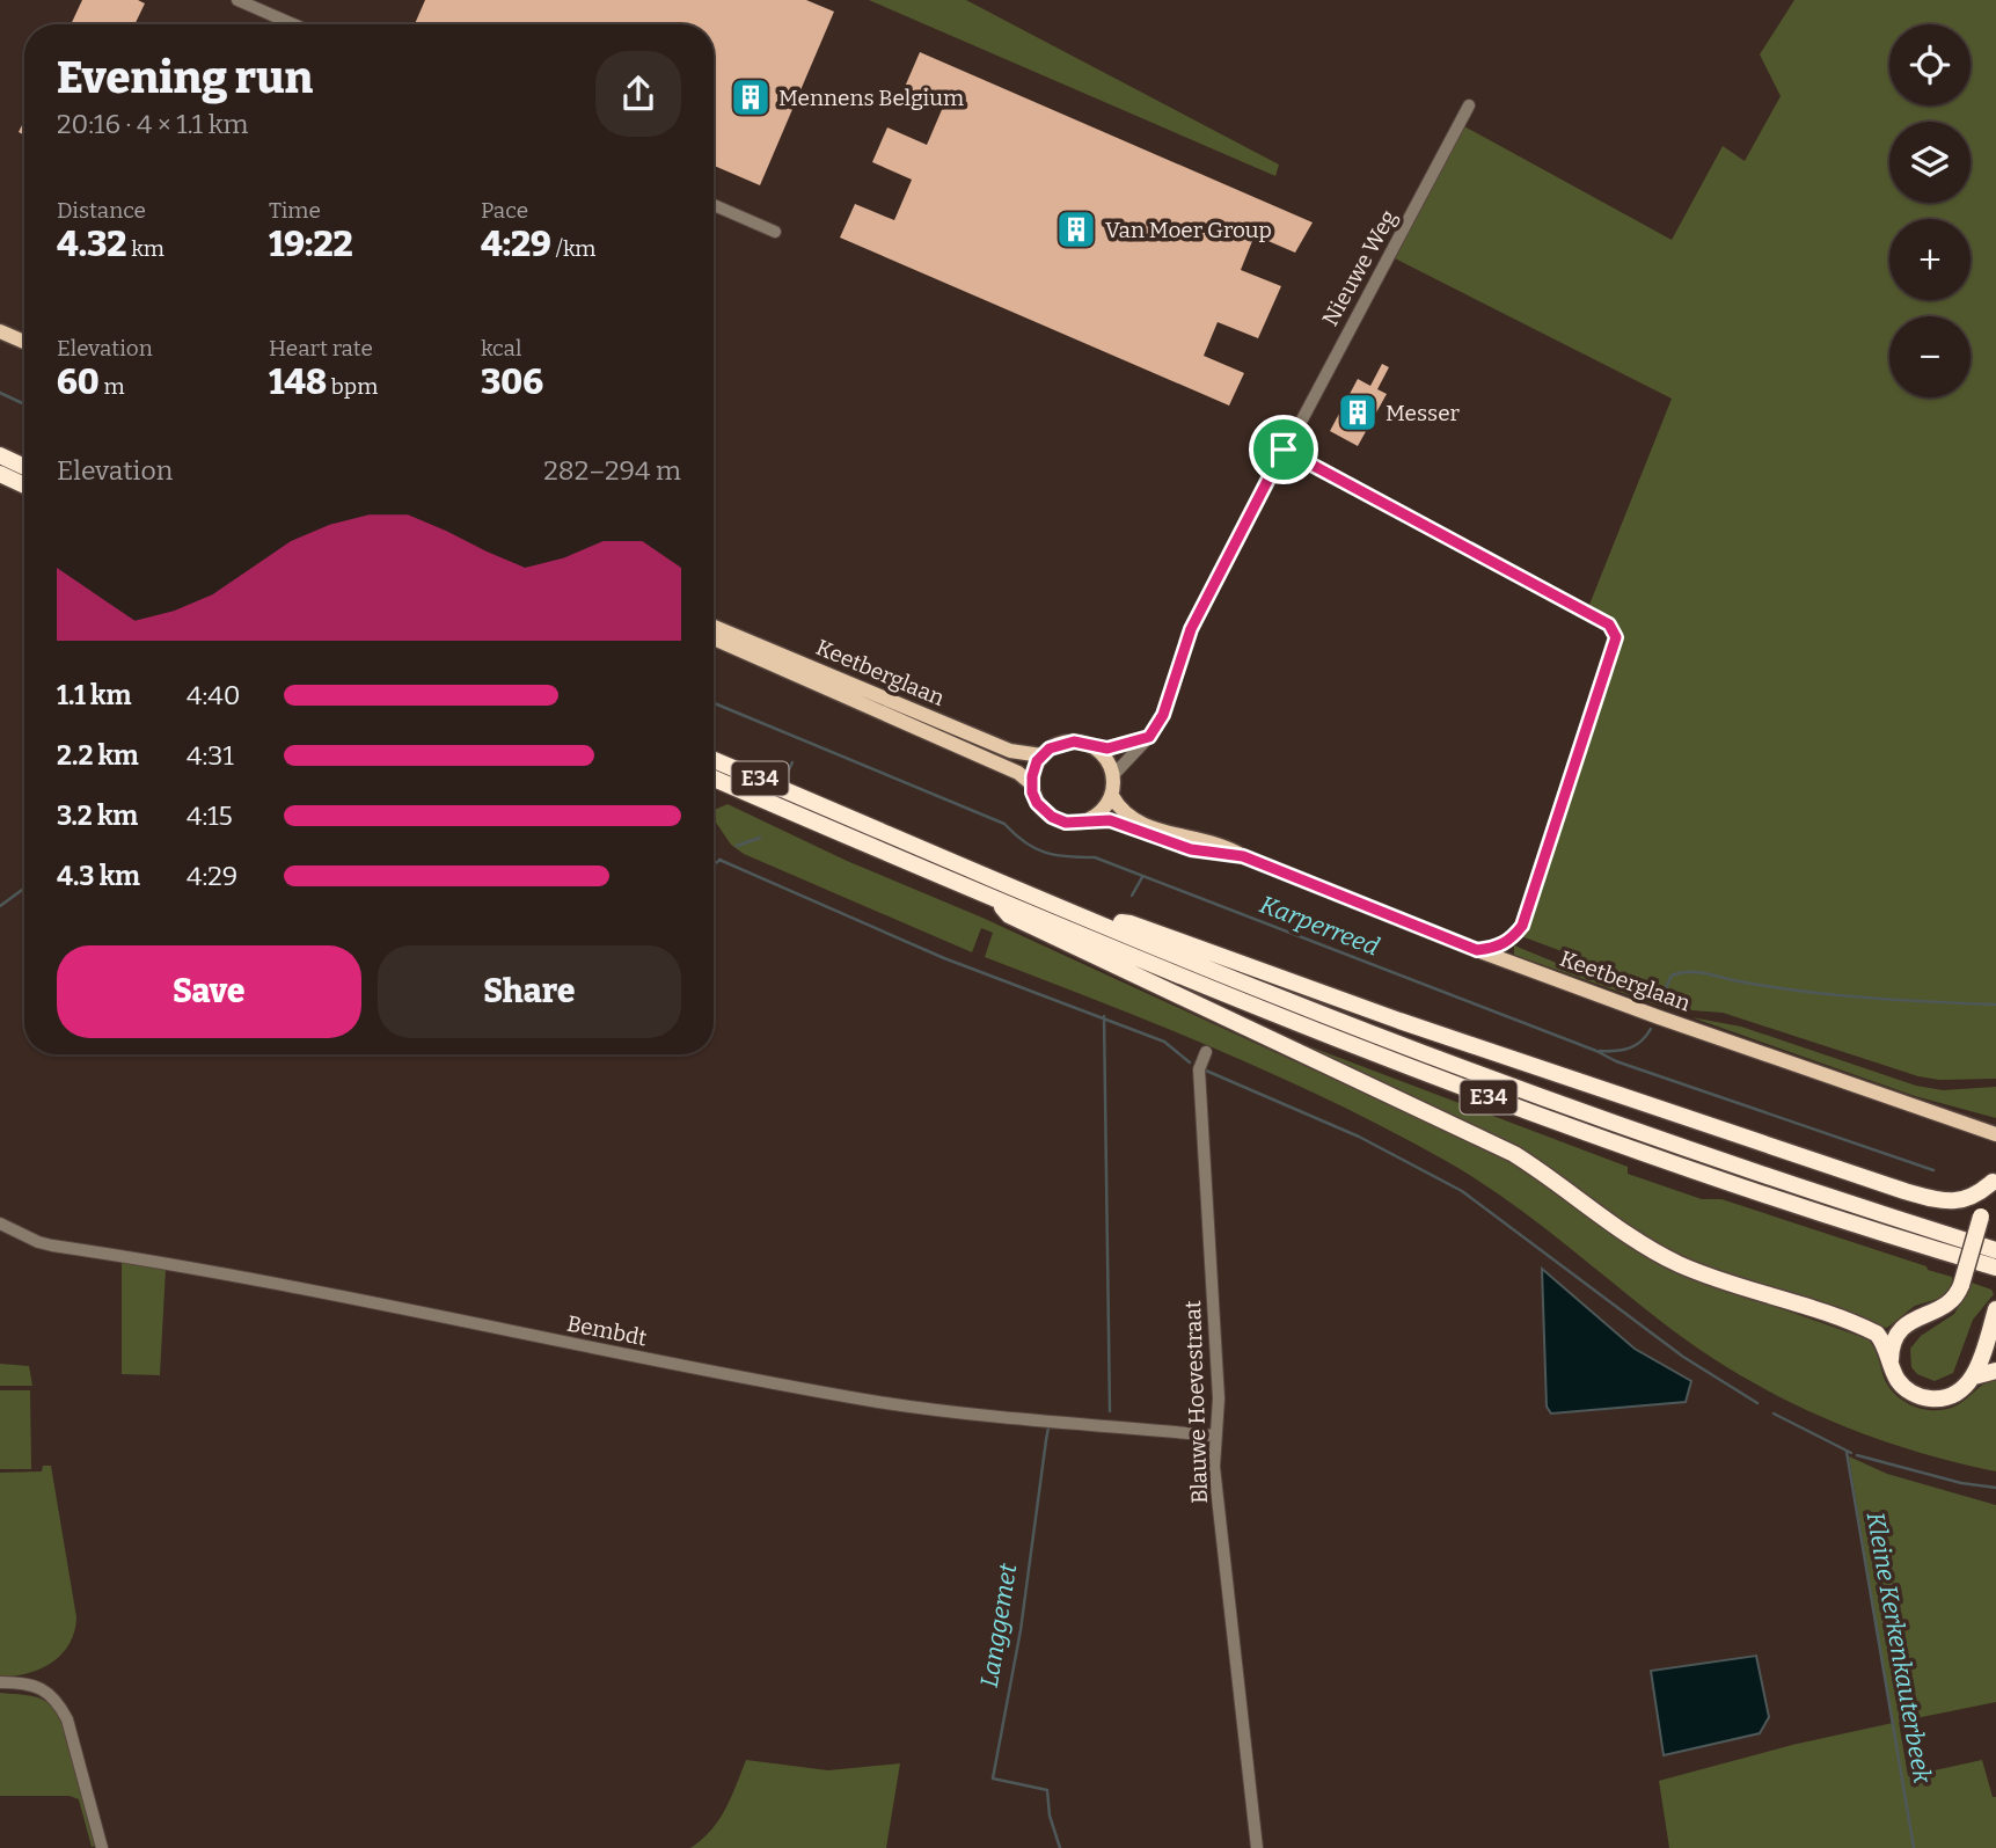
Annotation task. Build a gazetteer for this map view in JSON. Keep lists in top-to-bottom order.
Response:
{
  "streets": {
    "highway": ["E34"],
    "main road": ["Keetberglaan"],
    "street": ["Nieuwe Weg", "Bembdt", "Blauwe Hoevestraat"]
  },
  "crossings": [
    ["Nieuwe Weg", "Keetberglaan"],
    ["Bembdt", "Blauwe Hoevestraat"]
  ],
  "water": ["Karperreed", "Langgemet", "Kleine Kerkenkauterbeek"],
  "places": {
    "building": ["Mennens Belgium", "Van Moer Group", "Messer"]
  },
  "page": {
    "map_buttons": ["+", "−"],
    "heading": ["Evening run", "20:16 · 4 × 1.1 km"],
    "stats": [
      ["Distance", "4.32 km"],
      ["Time", "19:22"],
      ["Pace", "4:29 /km"],
      ["Elevation", "60 m"],
      ["Heart rate", "148 bpm"],
      ["kcal", "306"]
    ],
    "chart": ["Elevation", "282–294 m"],
    "list": [
      {
        "name": "1.1 km",
        "note": "4:40"
      },
      {
        "name": "2.2 km",
        "note": "4:31"
      },
      {
        "name": "3.2 km",
        "note": "4:15"
      },
      {
        "name": "4.3 km",
        "note": "4:29"
      }
    ],
    "buttons": ["Save", "Share"]
  }
}
